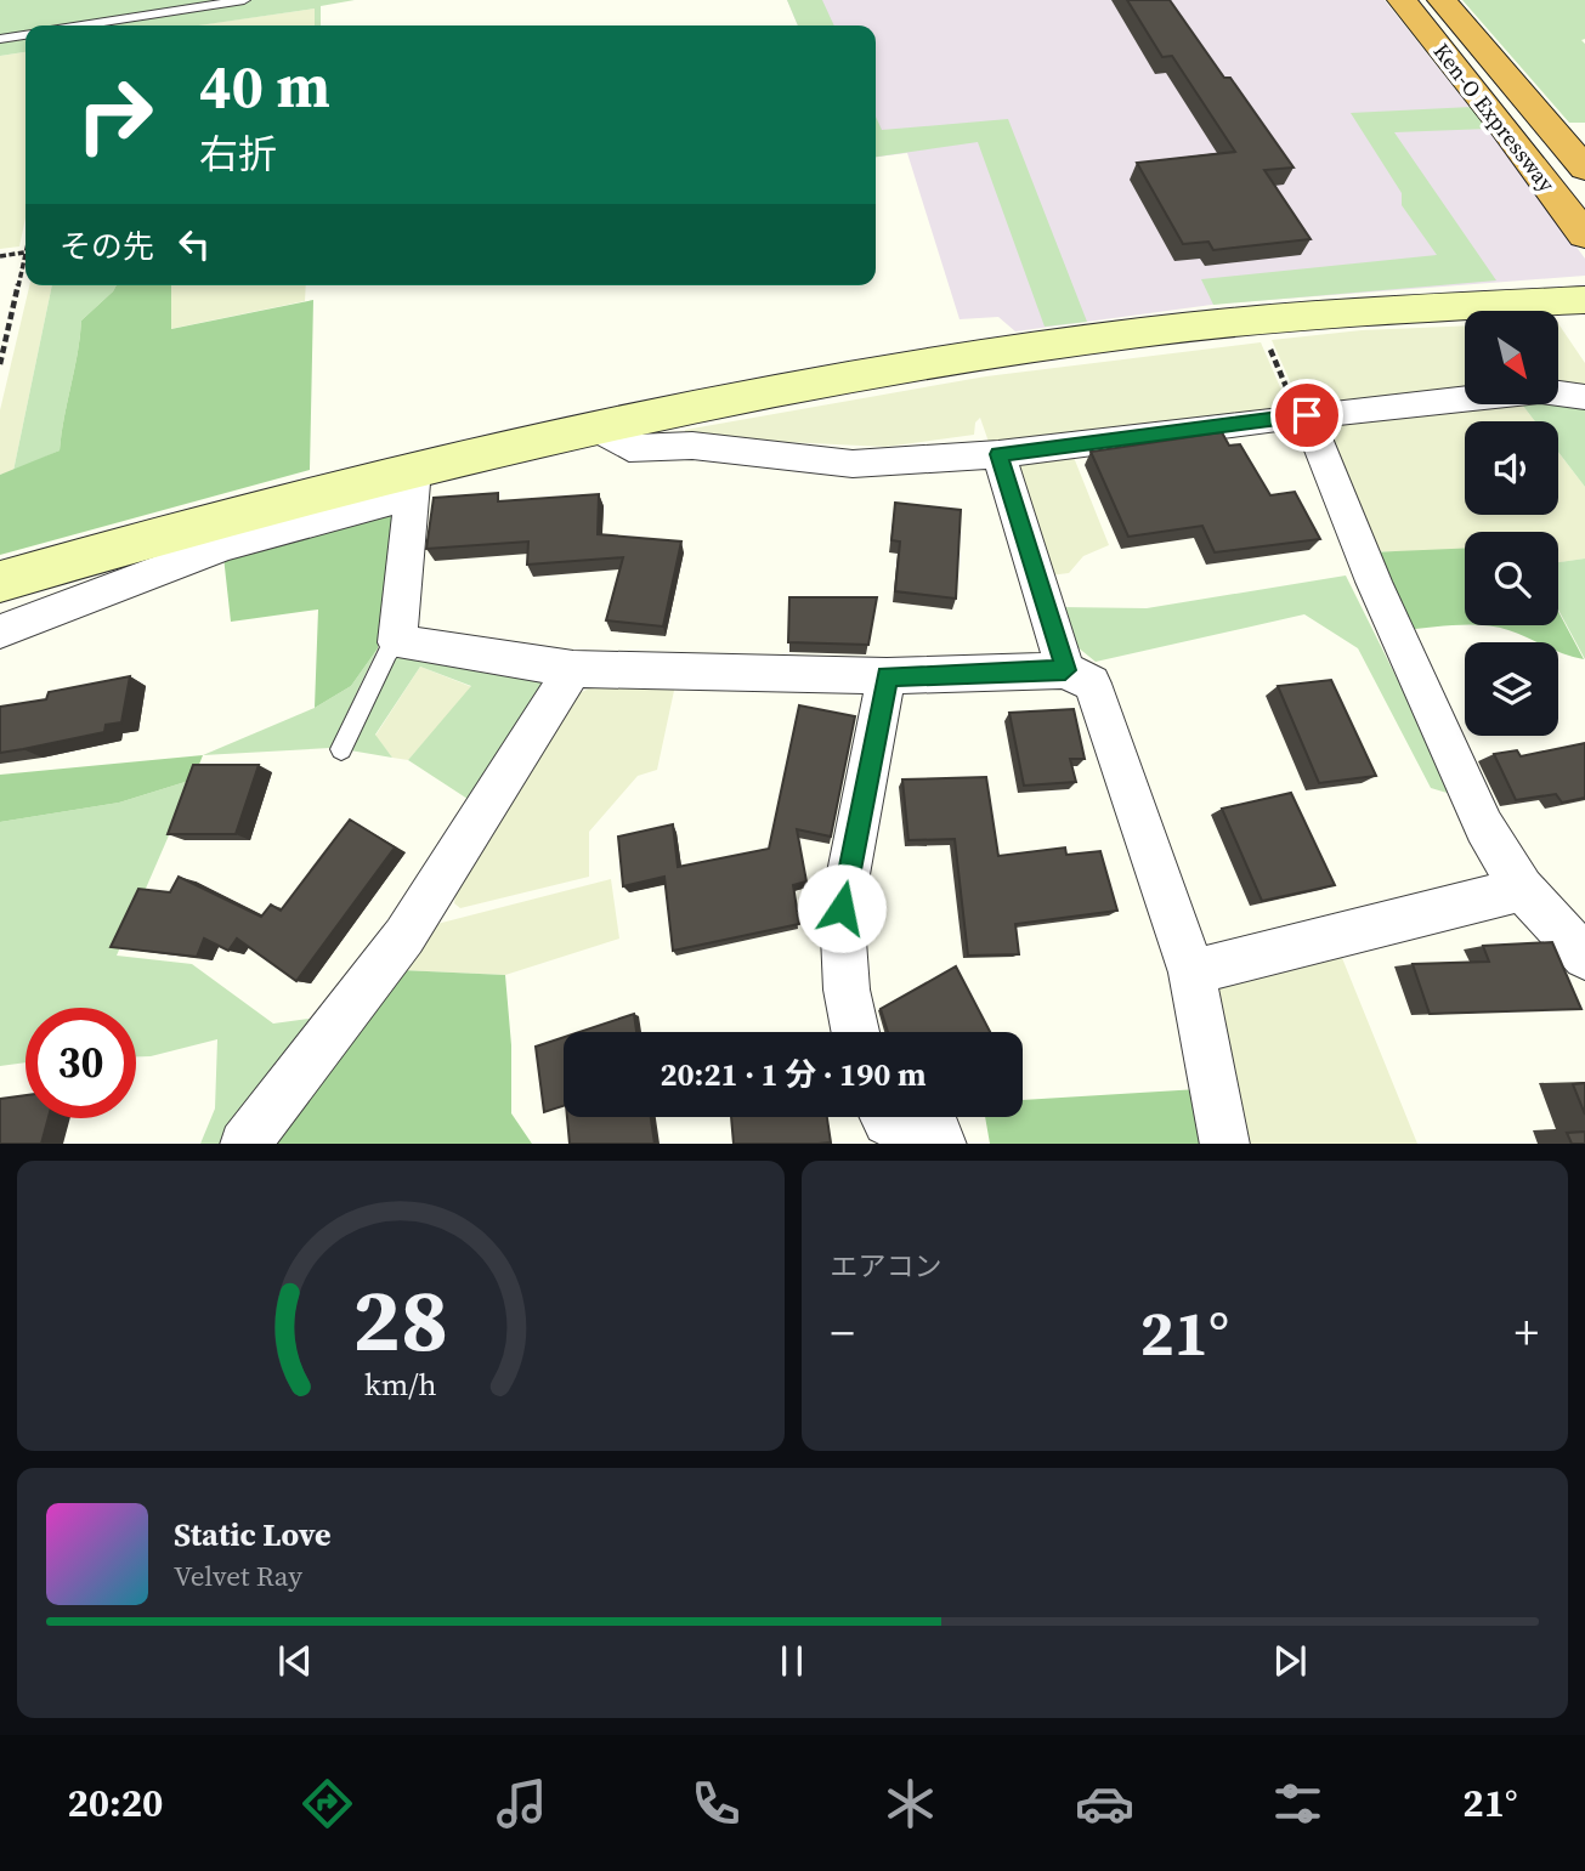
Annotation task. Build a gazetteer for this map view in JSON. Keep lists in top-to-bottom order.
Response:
{
  "streets": {
    "highway": ["Ken-O Expressway"]
  },
  "north": "bottom right",
  "page": {
    "turn": ["40 m", "右折"],
    "then": "その先",
    "limit": "30",
    "trip": "20:21 · 1 分 · 190 m",
    "tile": "エアコン",
    "heat": ["−", "21°", "+"],
    "song": ["Static Love", "Velvet Ray"],
    "tabs": ["20:20", "21°"],
    "gauge": ["28", "km/h"]
  }
}
